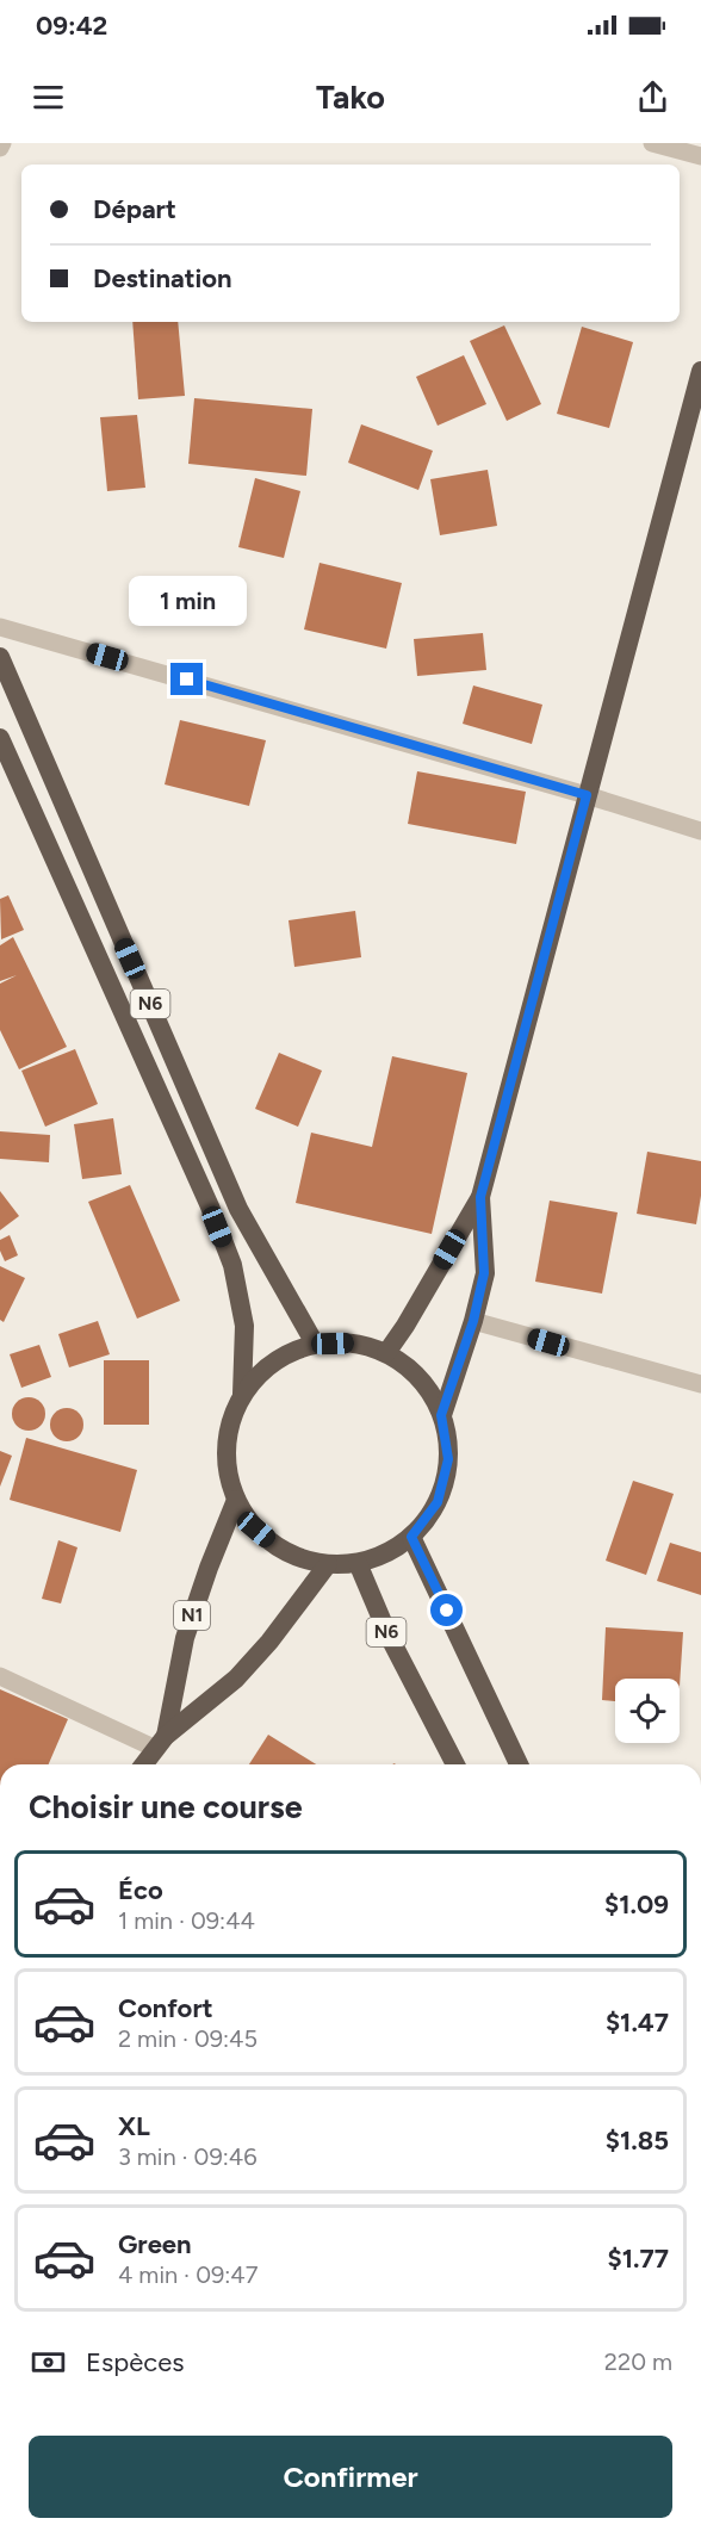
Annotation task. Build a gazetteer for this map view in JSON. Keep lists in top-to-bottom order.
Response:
{
  "streets": {
    "highway": ["N6", "N1"]
  },
  "crossings": [
    ["N6", "N1"]
  ],
  "page": {
    "status": "09:42",
    "header": "Tako",
    "banner": ["Départ", "Destination"],
    "bubble": "1 min",
    "heading": "Choisir une course",
    "list": [
      {
        "name": "Éco",
        "note": "1 min · 09:44",
        "value": "$1.09"
      },
      {
        "name": "Confort",
        "note": "2 min · 09:45",
        "value": "$1.47"
      },
      {
        "name": "XL",
        "note": "3 min · 09:46",
        "value": "$1.85"
      },
      {
        "name": "Green",
        "note": "4 min · 09:47",
        "value": "$1.77"
      }
    ],
    "pay": ["Espèces", "220 m"],
    "buttons": "Confirmer"
  }
}
